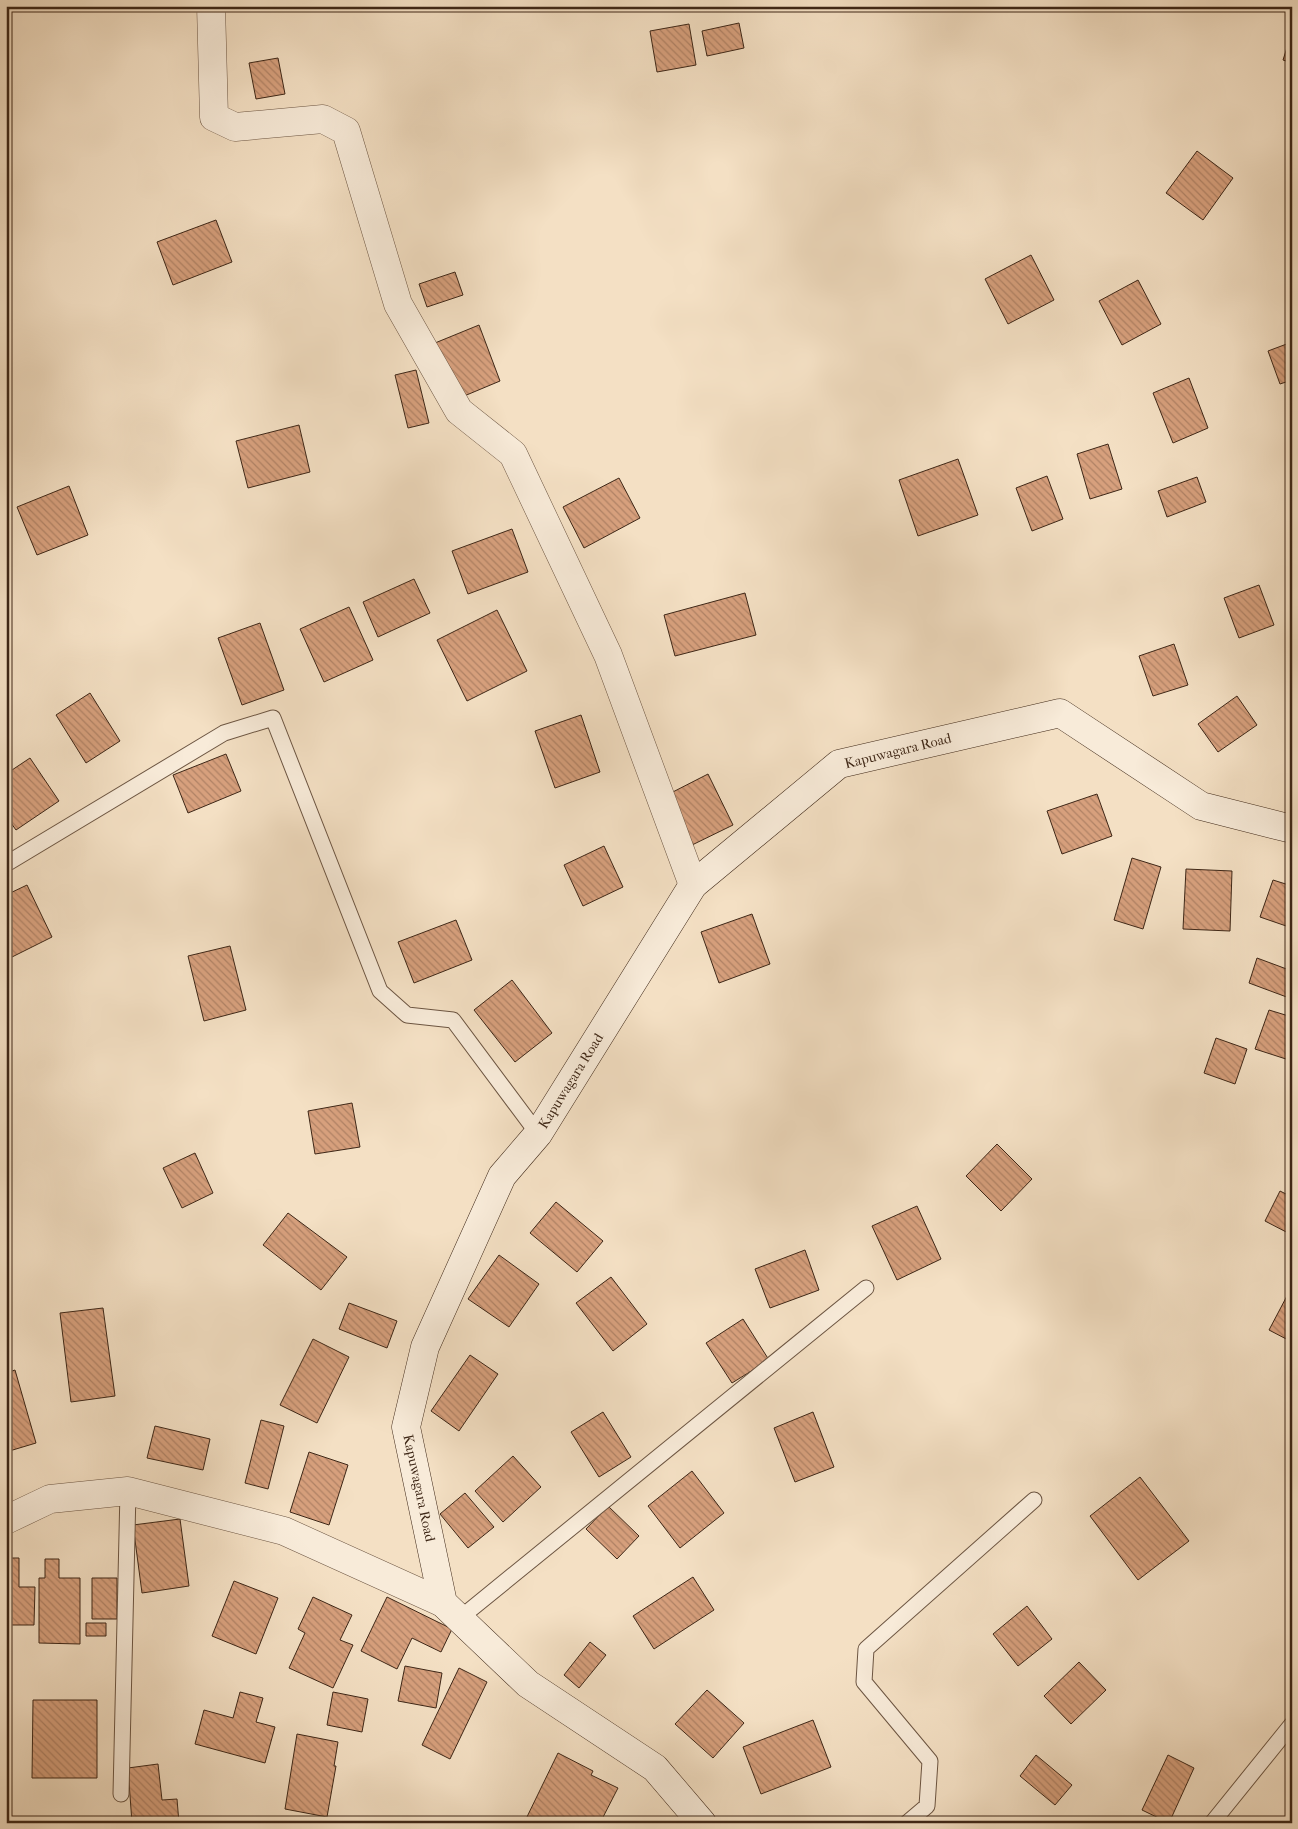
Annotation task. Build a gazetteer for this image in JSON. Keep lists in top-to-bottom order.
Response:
{
  "streets": {
    "street": ["Kapuwagara Road"]
  }
}
